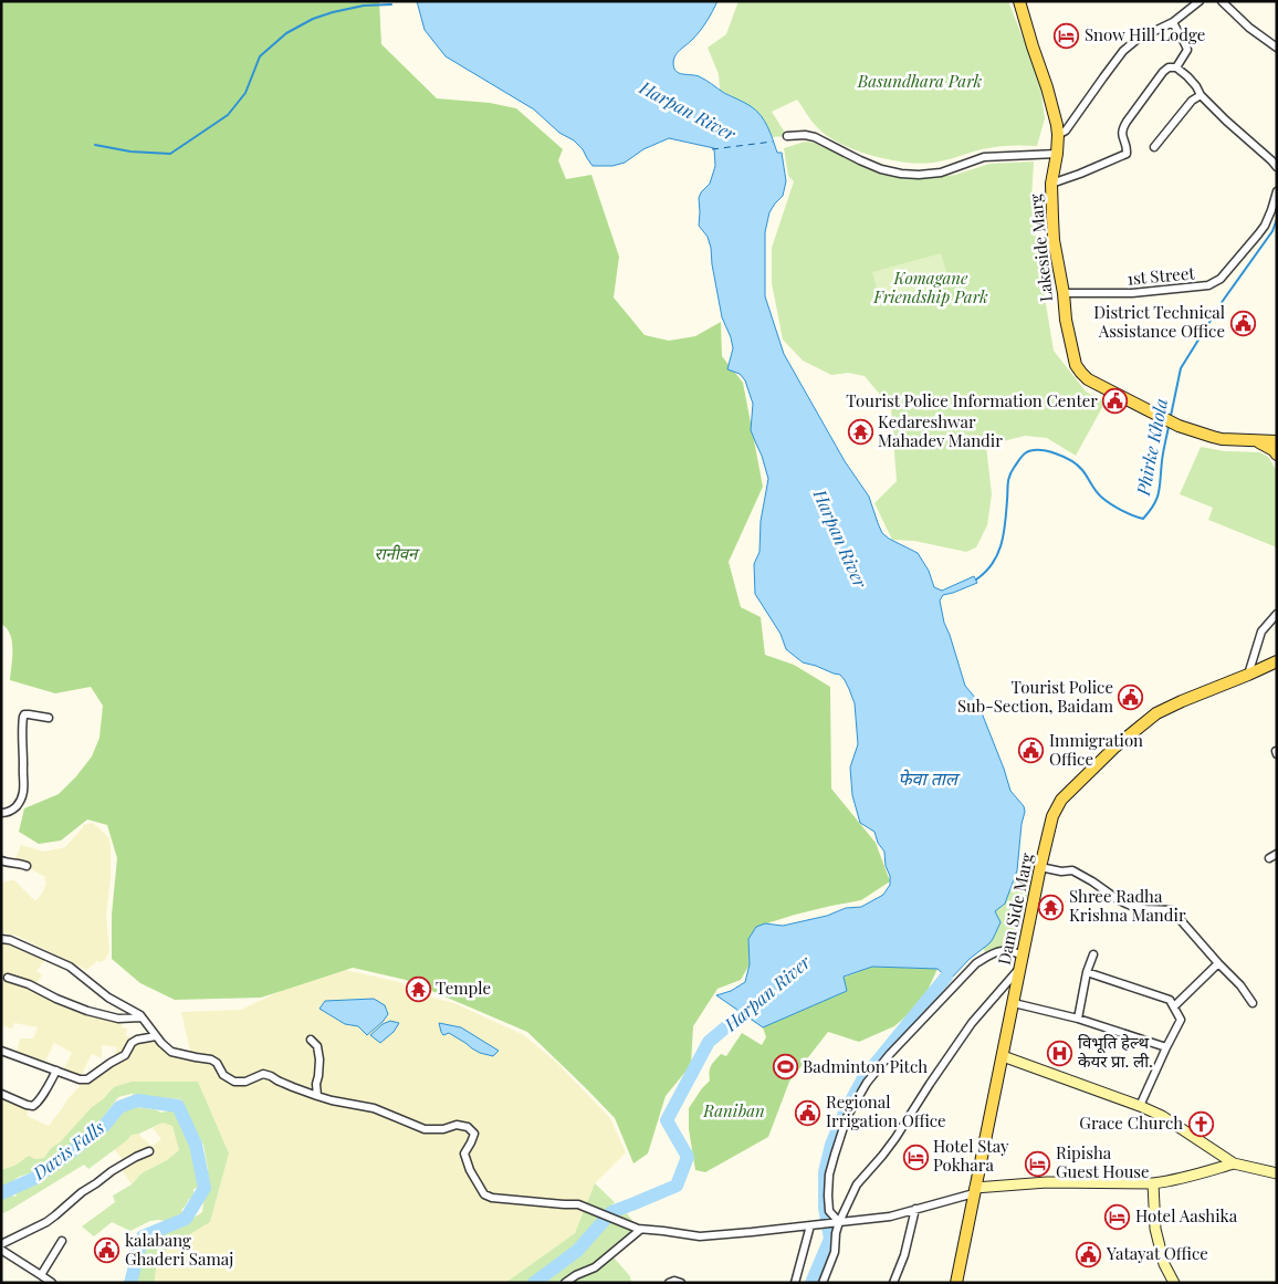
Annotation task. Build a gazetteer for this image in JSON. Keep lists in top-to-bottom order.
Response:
{
  "streets": {
    "main road": ["Lakeside Marg", "Dam Side Marg"],
    "street": ["1st Street"]
  },
  "crossings": [
    ["Lakeside Marg", "1st Street"]
  ],
  "water": [
    "Harpan River",
    "Phirke Khola",
    "फेवा ताल",
    "Davis Falls"
  ],
  "parks": [
    "Basundhara Park",
    "Komagane Friendship Park",
    "रानीवन",
    "Raniban"
  ],
  "places": {
    "hotel": [
      "Snow Hill Lodge",
      "Hotel Stay Pokhara",
      "Ripisha Guest House",
      "Hotel Aashika"
    ],
    "public building": [
      "District Technical Assistance Office",
      "Tourist Police Information Center",
      "Tourist Police Sub-Section, Baidam",
      "Immigration Office",
      "Regional Irrigation Office",
      "kalabang Ghaderi Samaj",
      "Yatayat Office"
    ],
    "temple": ["Kedareshwar Mahadev Mandir", "Shree Radha Krishna Mandir", "Temple"],
    "hospital": ["विभूति हेल्थ केयर प्रा. ली."],
    "sports": ["Badminton Pitch"],
    "church": ["Grace Church"]
  }
}
